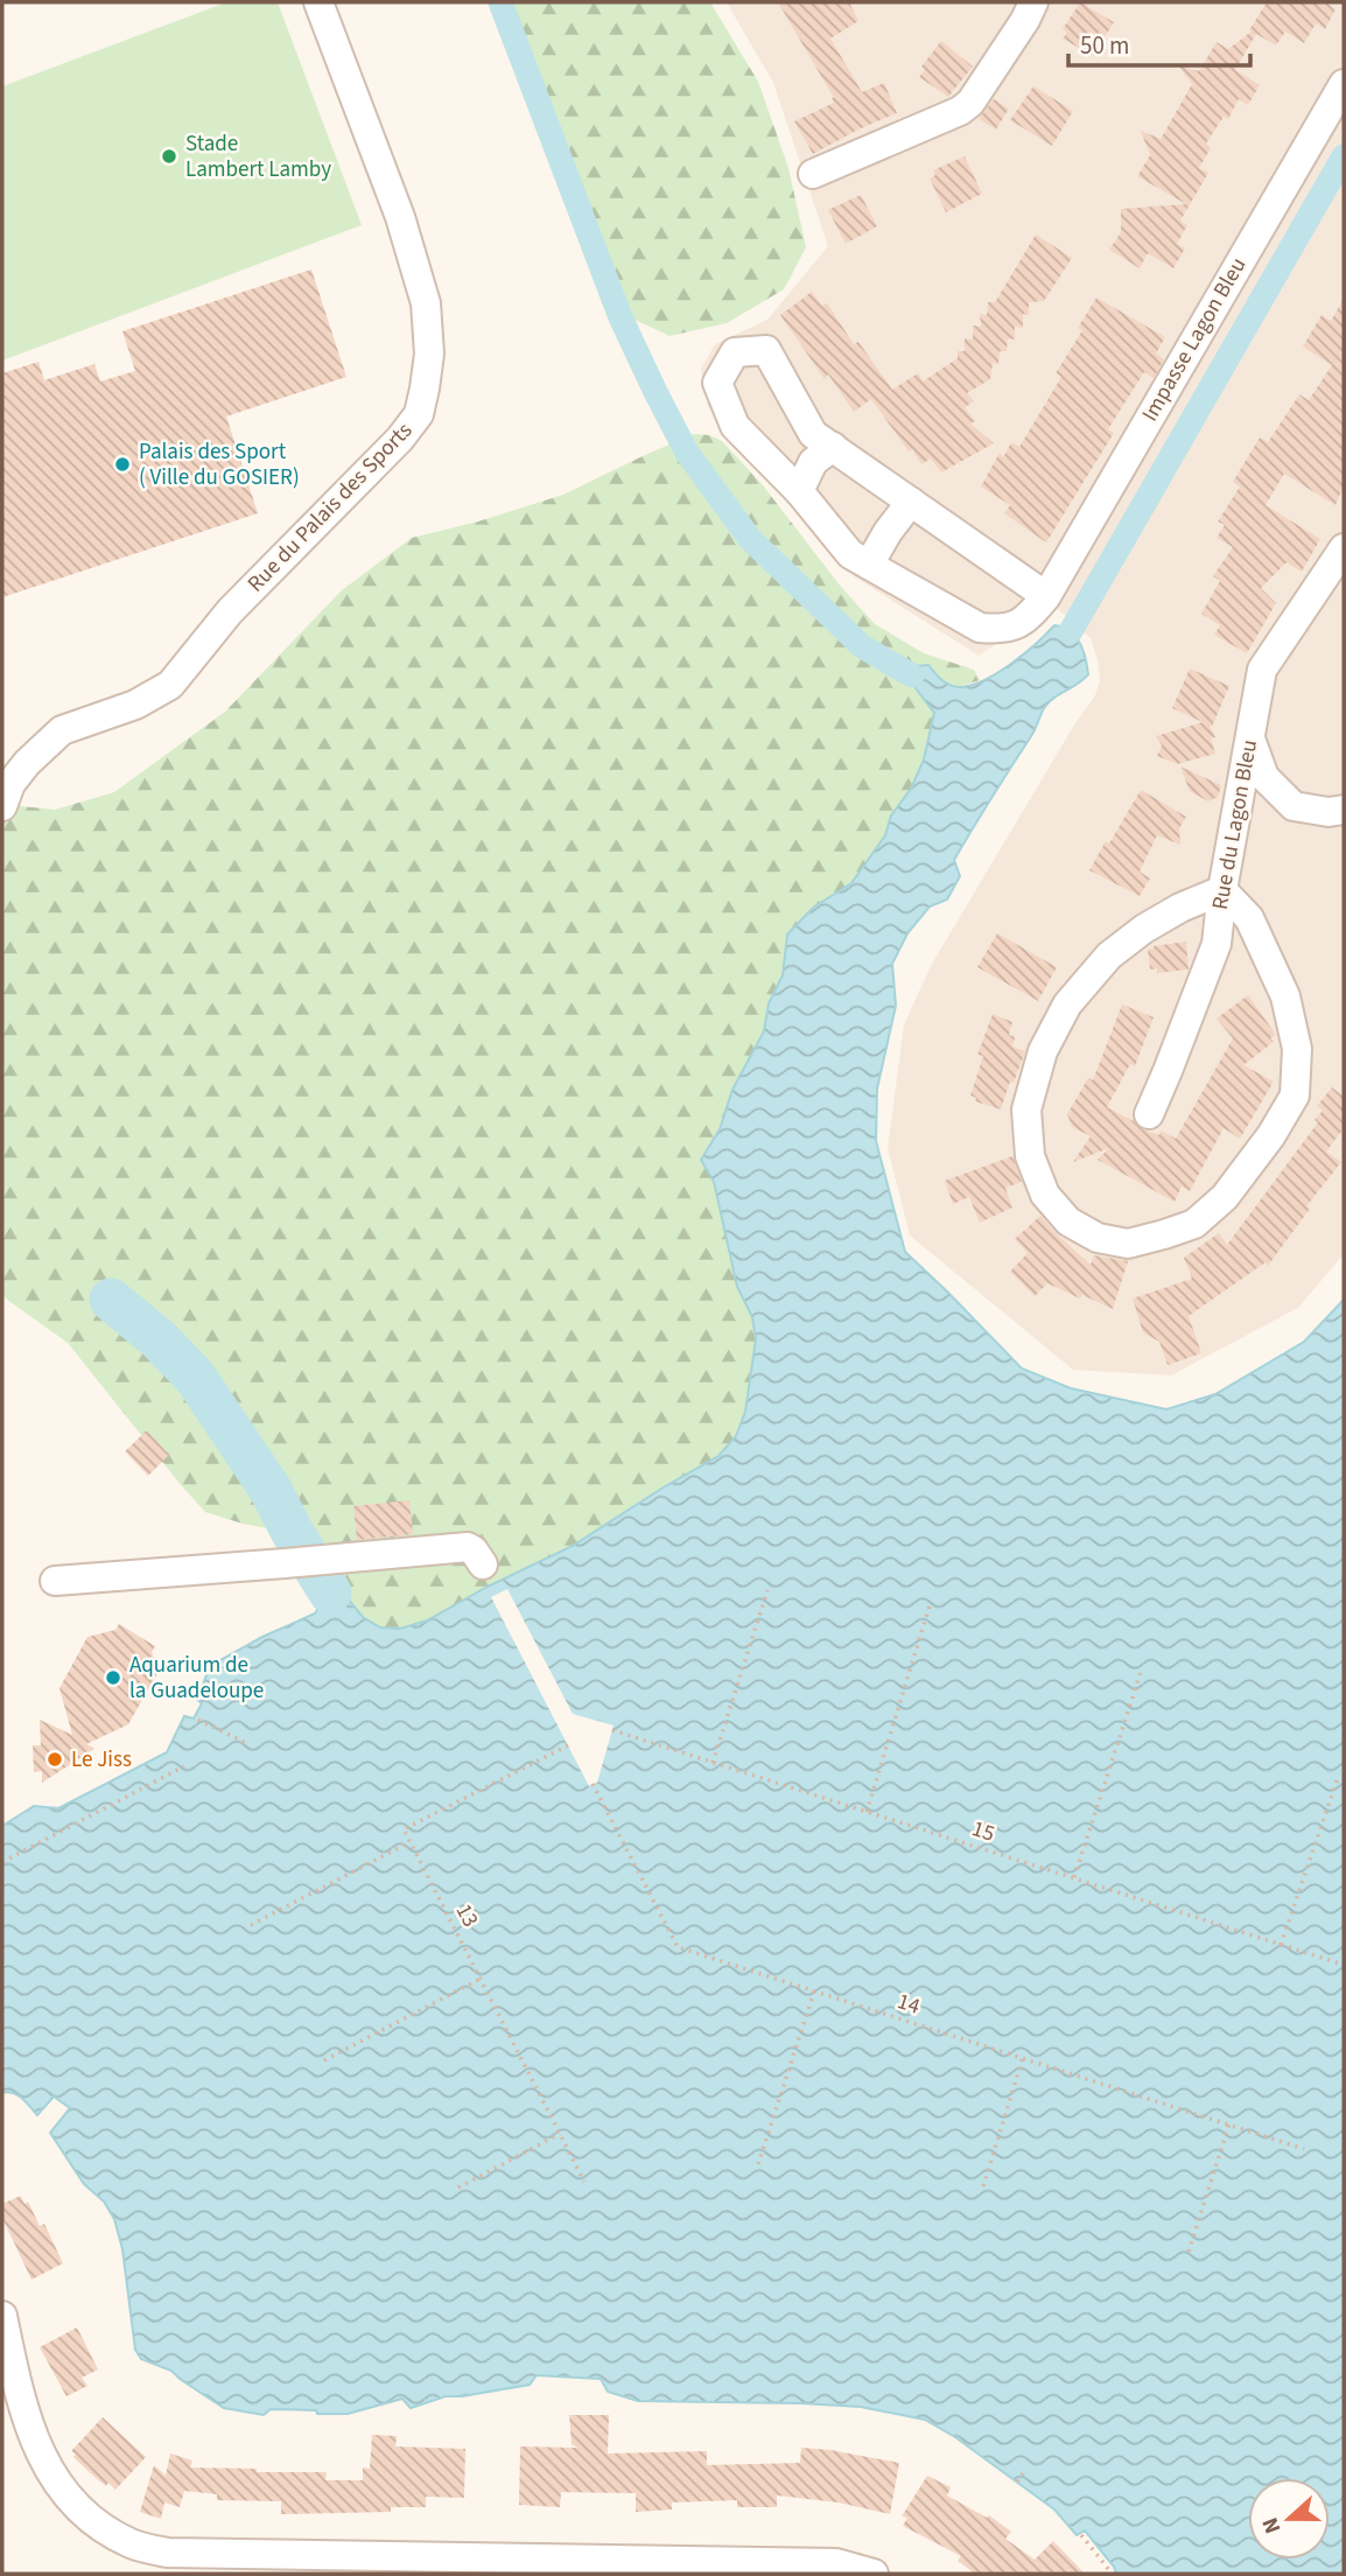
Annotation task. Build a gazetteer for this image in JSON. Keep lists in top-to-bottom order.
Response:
{
  "streets": {
    "street": ["Impasse Lagon Bleu", "Rue du Palais des Sports", "Rue du Lagon Bleu"],
    "path": ["15", "13", "14"]
  },
  "places": [
    "Stade Lambert Lamby",
    "Palais des Sport ( Ville du GOSIER)",
    "Aquarium de la Guadeloupe",
    "Le Jiss"
  ],
  "scale_bar": "50 m",
  "north": "left"
}
